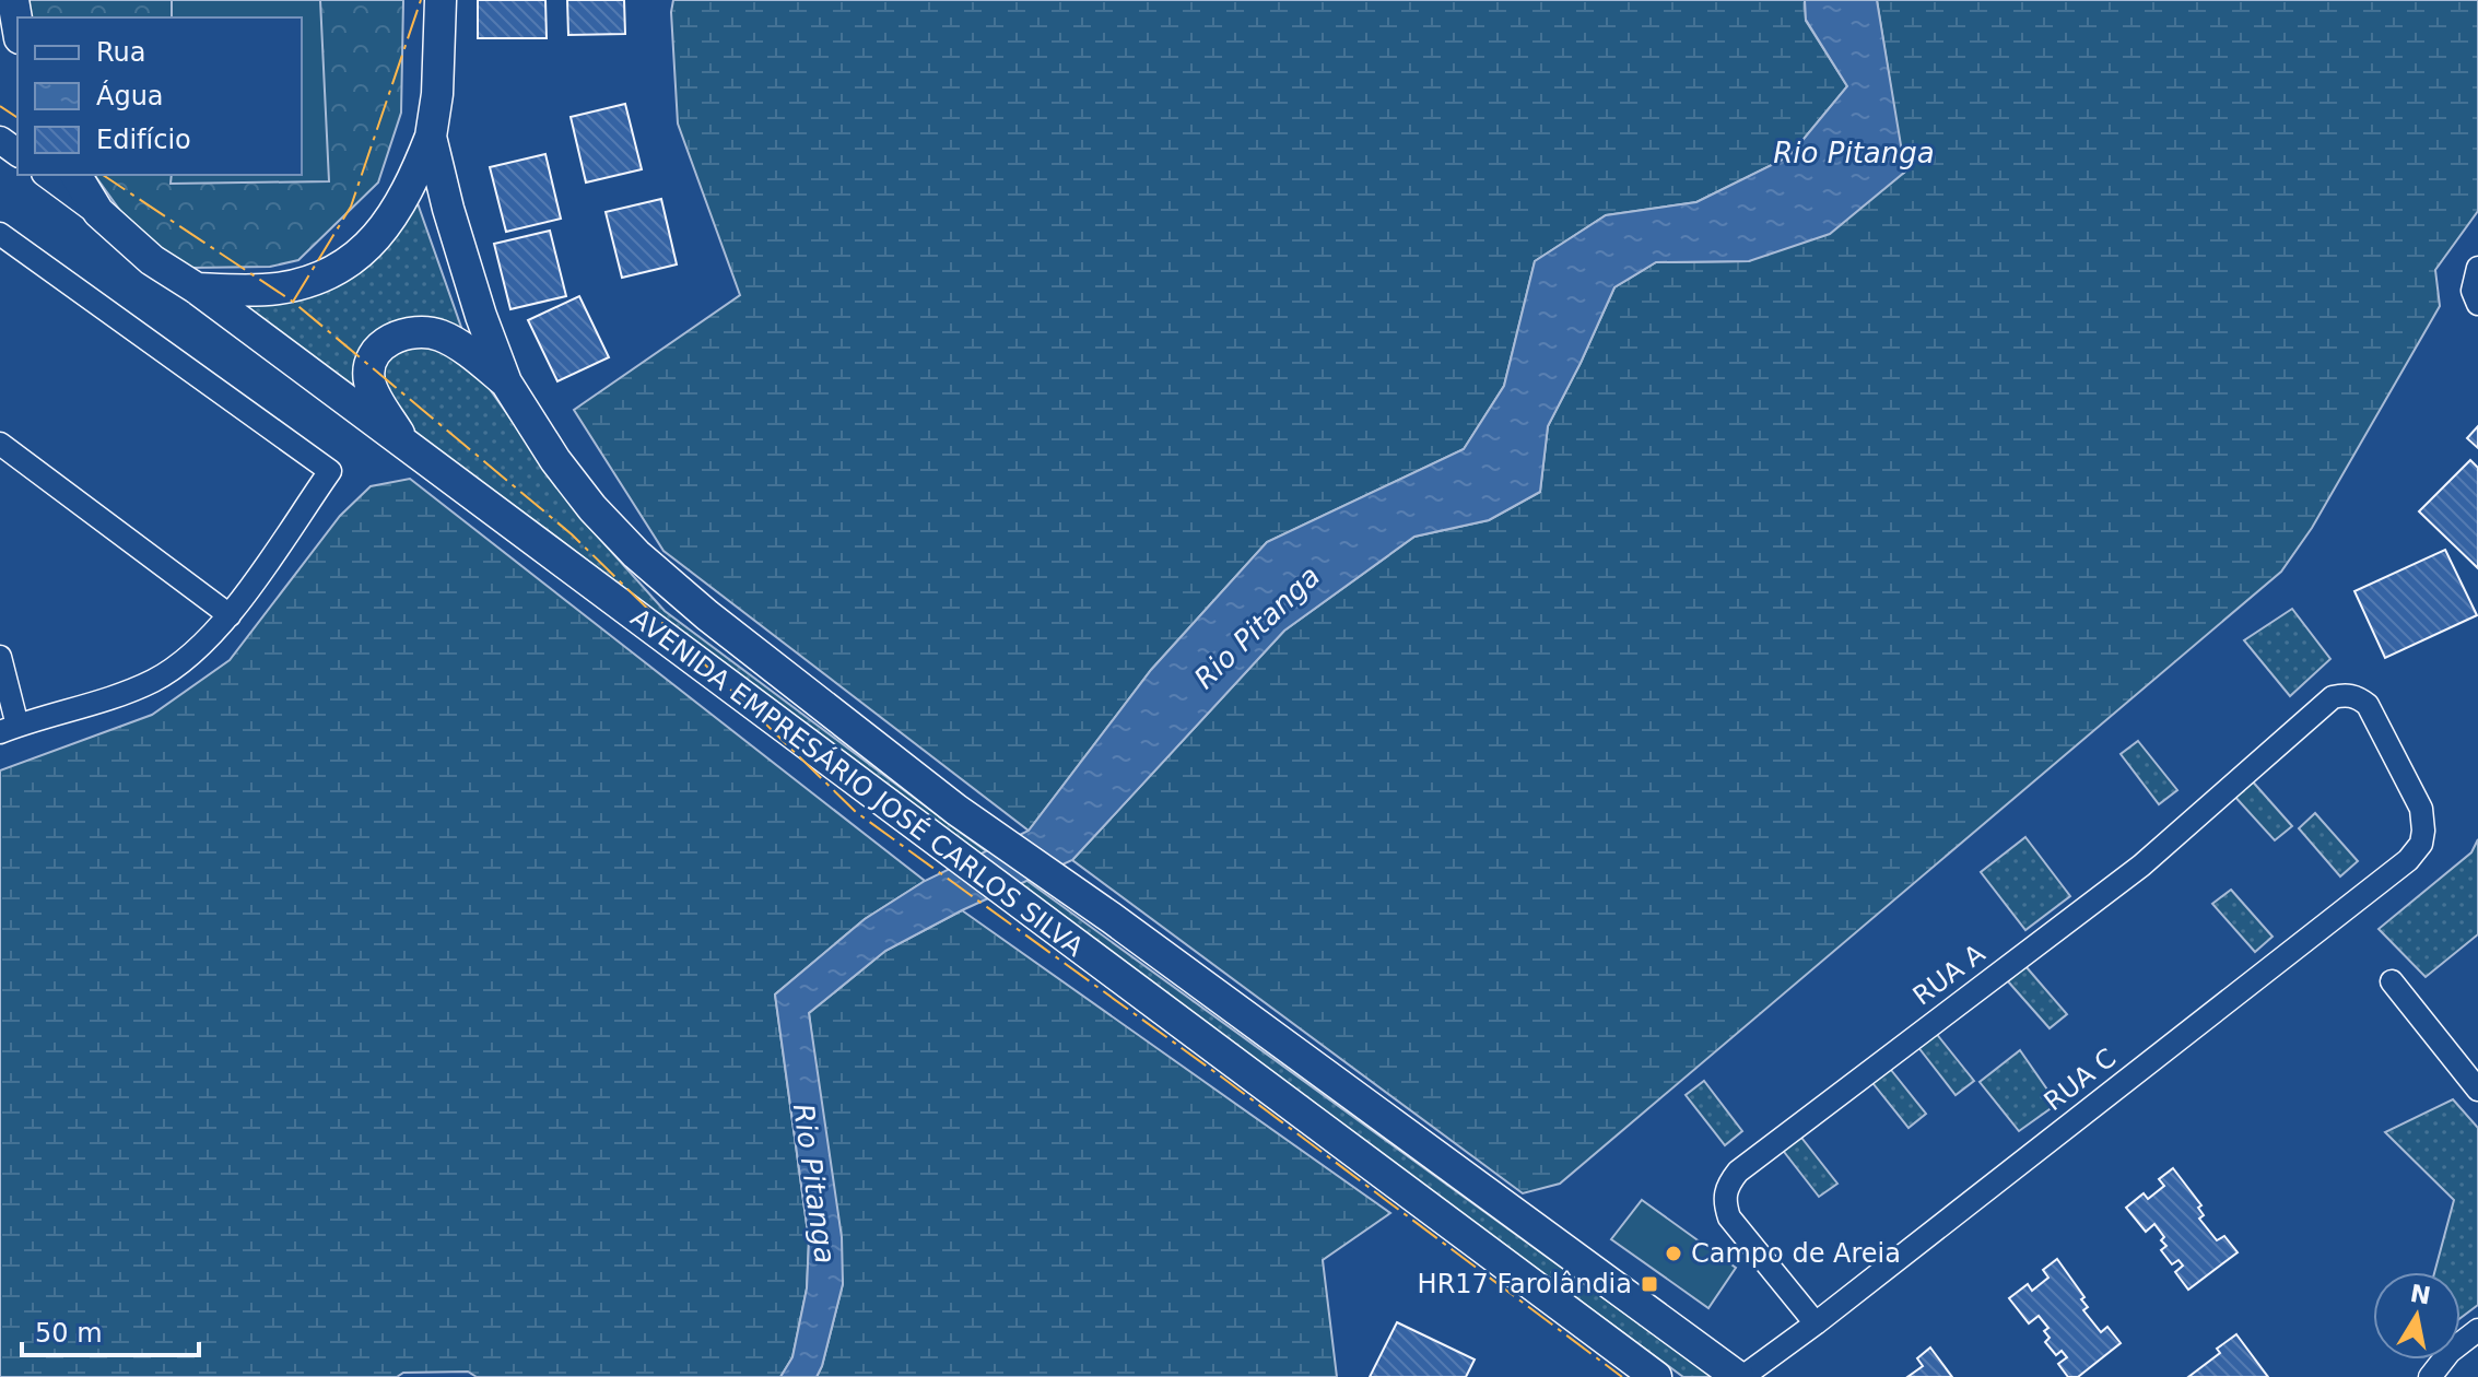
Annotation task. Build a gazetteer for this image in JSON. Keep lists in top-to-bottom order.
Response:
{
  "streets": {
    "main road": ["AVENIDA EMPRESÁRIO JOSÉ CARLOS SILVA"],
    "street": ["RUA A", "RUA C"]
  },
  "crossings": [
    ["AVENIDA EMPRESÁRIO JOSÉ CARLOS SILVA", "RUA C"],
    ["RUA A", "RUA C"]
  ],
  "water": ["Rio Pitanga"],
  "places": {
    "other": ["Campo de Areia"],
    "transit": ["HR17 Farolândia"]
  },
  "legend": ["Rua", "Água", "Edifício"],
  "scale_bar": "50 m",
  "north": "top"
}
